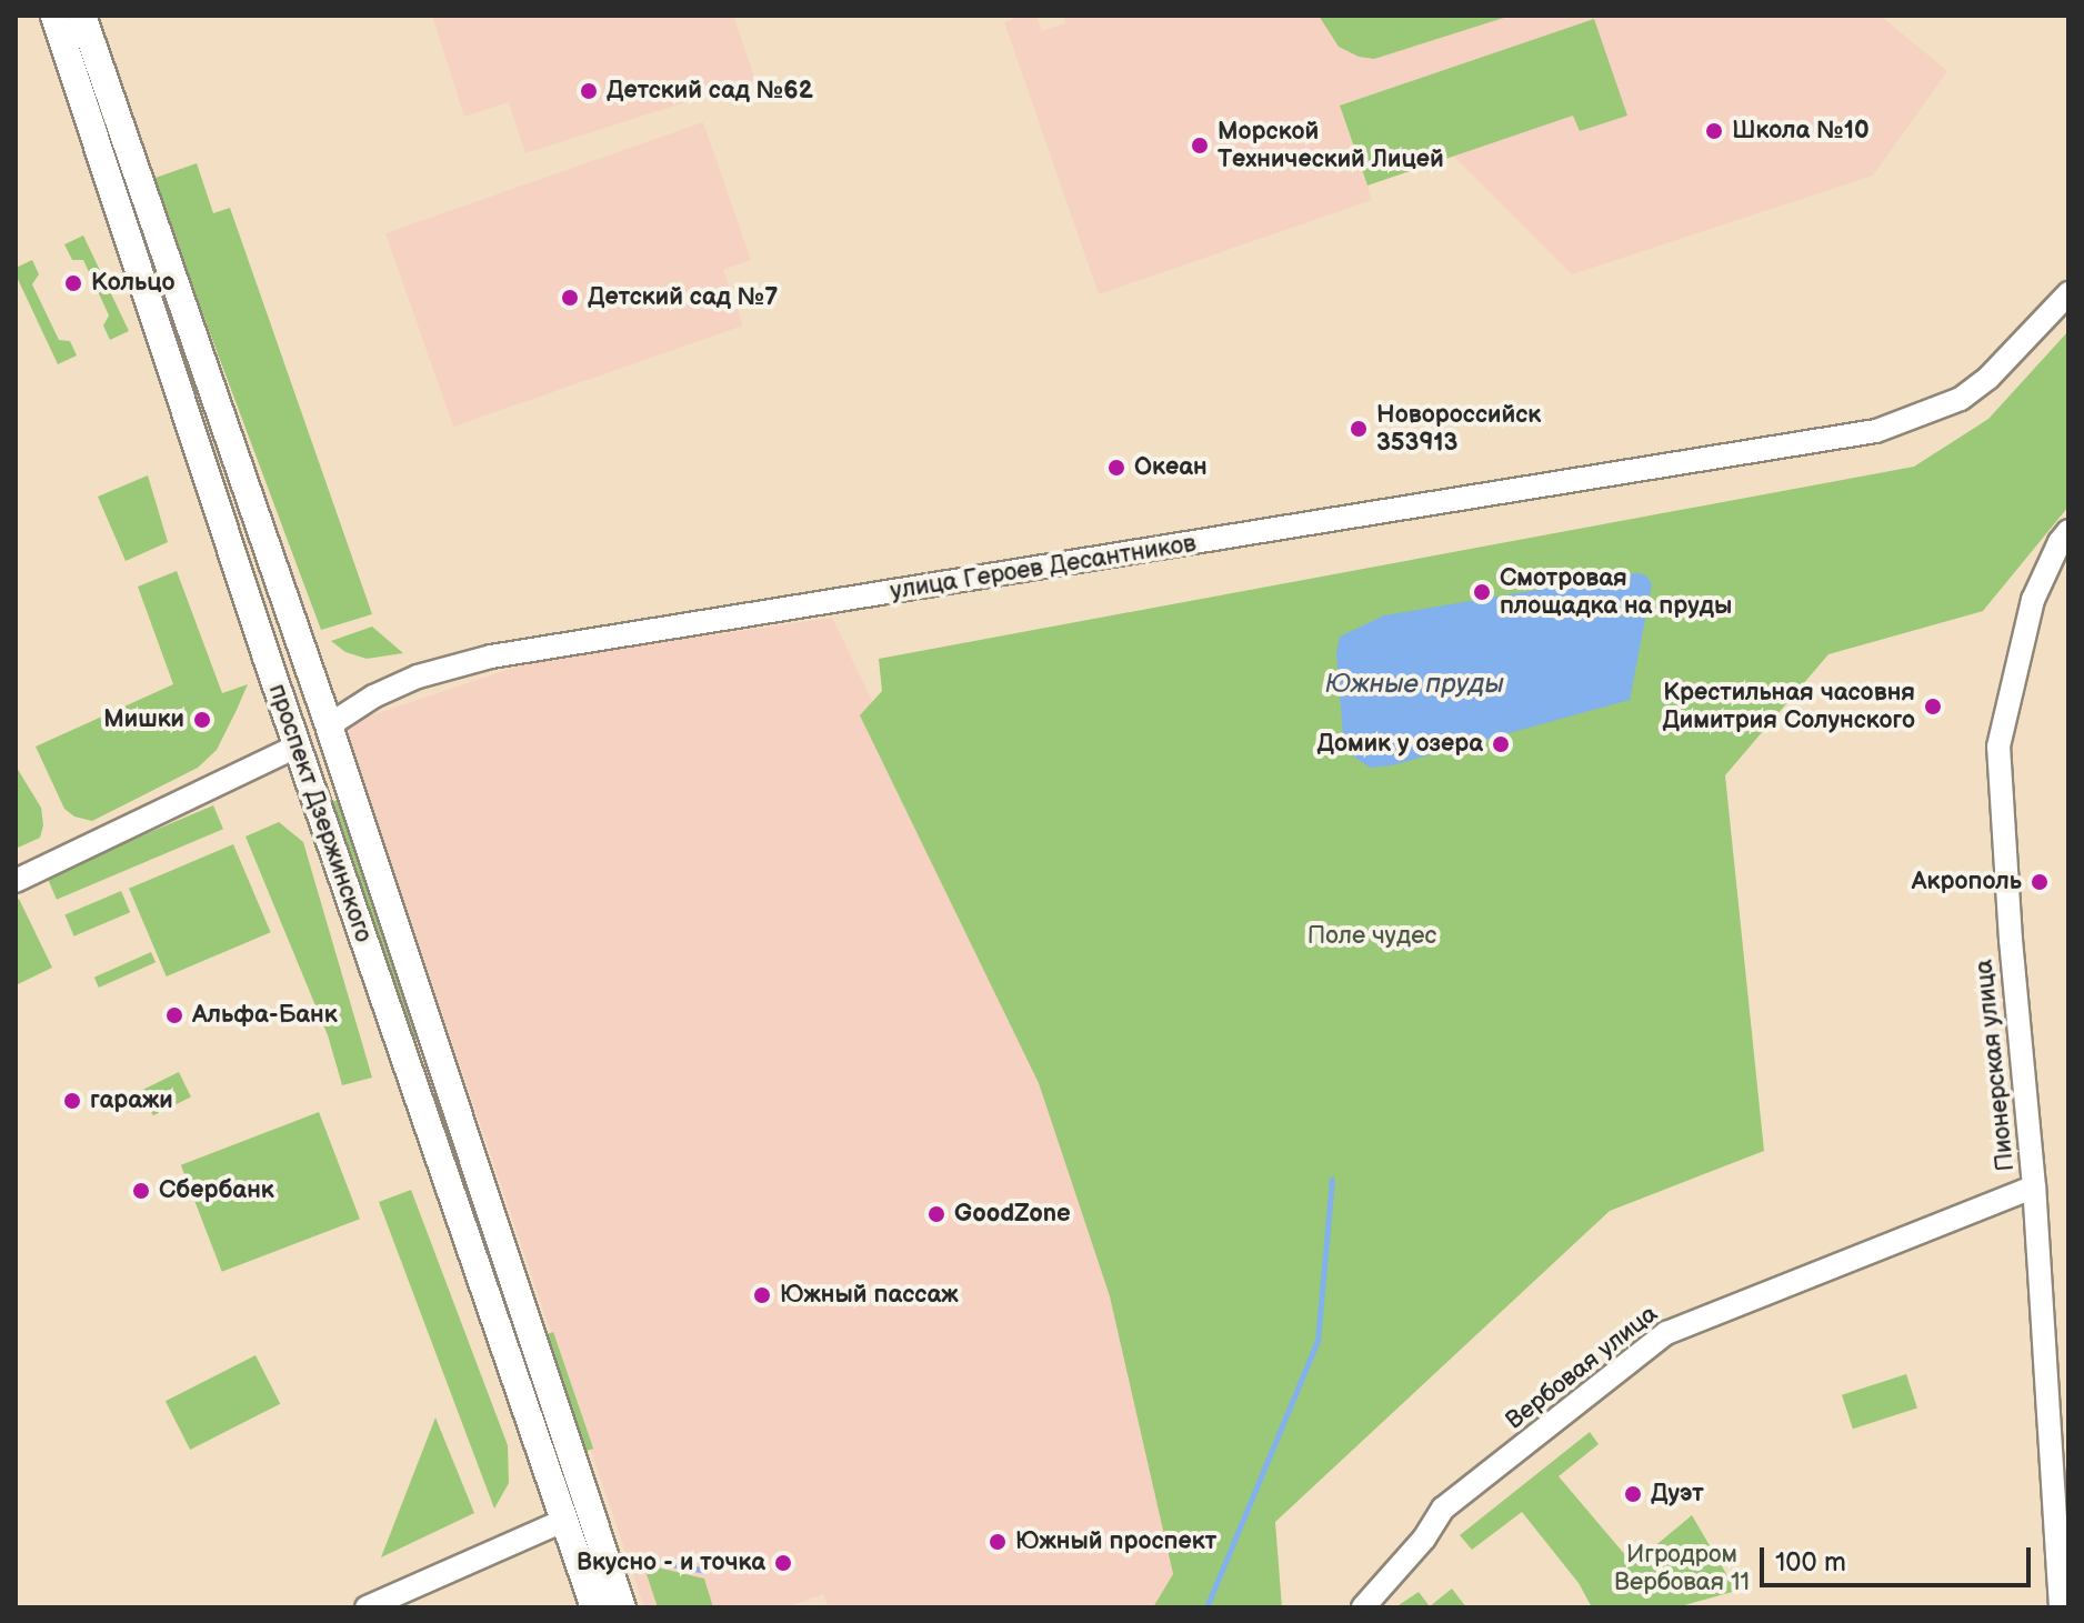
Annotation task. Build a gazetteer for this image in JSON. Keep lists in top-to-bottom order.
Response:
{
  "streets": {
    "street": [
      "улица Героев Десантников",
      "проспект Дзержинского",
      "Пионерская улица",
      "Вербовая улица"
    ]
  },
  "crossings": [
    ["улица Героев Десантников", "проспект Дзержинского"],
    ["Пионерская улица", "Вербовая улица"]
  ],
  "water": ["Южные пруды"],
  "parks": ["Поле чудес", "Игродром Вербовая 11"],
  "places": [
    "Детский сад №62",
    "Школа №10",
    "Морской Технический Лицей",
    "Кольцо",
    "Детский сад №7",
    "Новороссийск 353913",
    "Океан",
    "Смотровая площадка на пруды",
    "Крестильная часовня Димитрия Солунского",
    "Мишки",
    "Домик у озера",
    "Акрополь",
    "Альфа-Банк",
    "гаражи",
    "Сбербанк",
    "GoodZone",
    "Южный пассаж",
    "Дуэт",
    "Южный проспект",
    "Вкусно - и точка"
  ],
  "scale_bar": "100 m"
}
